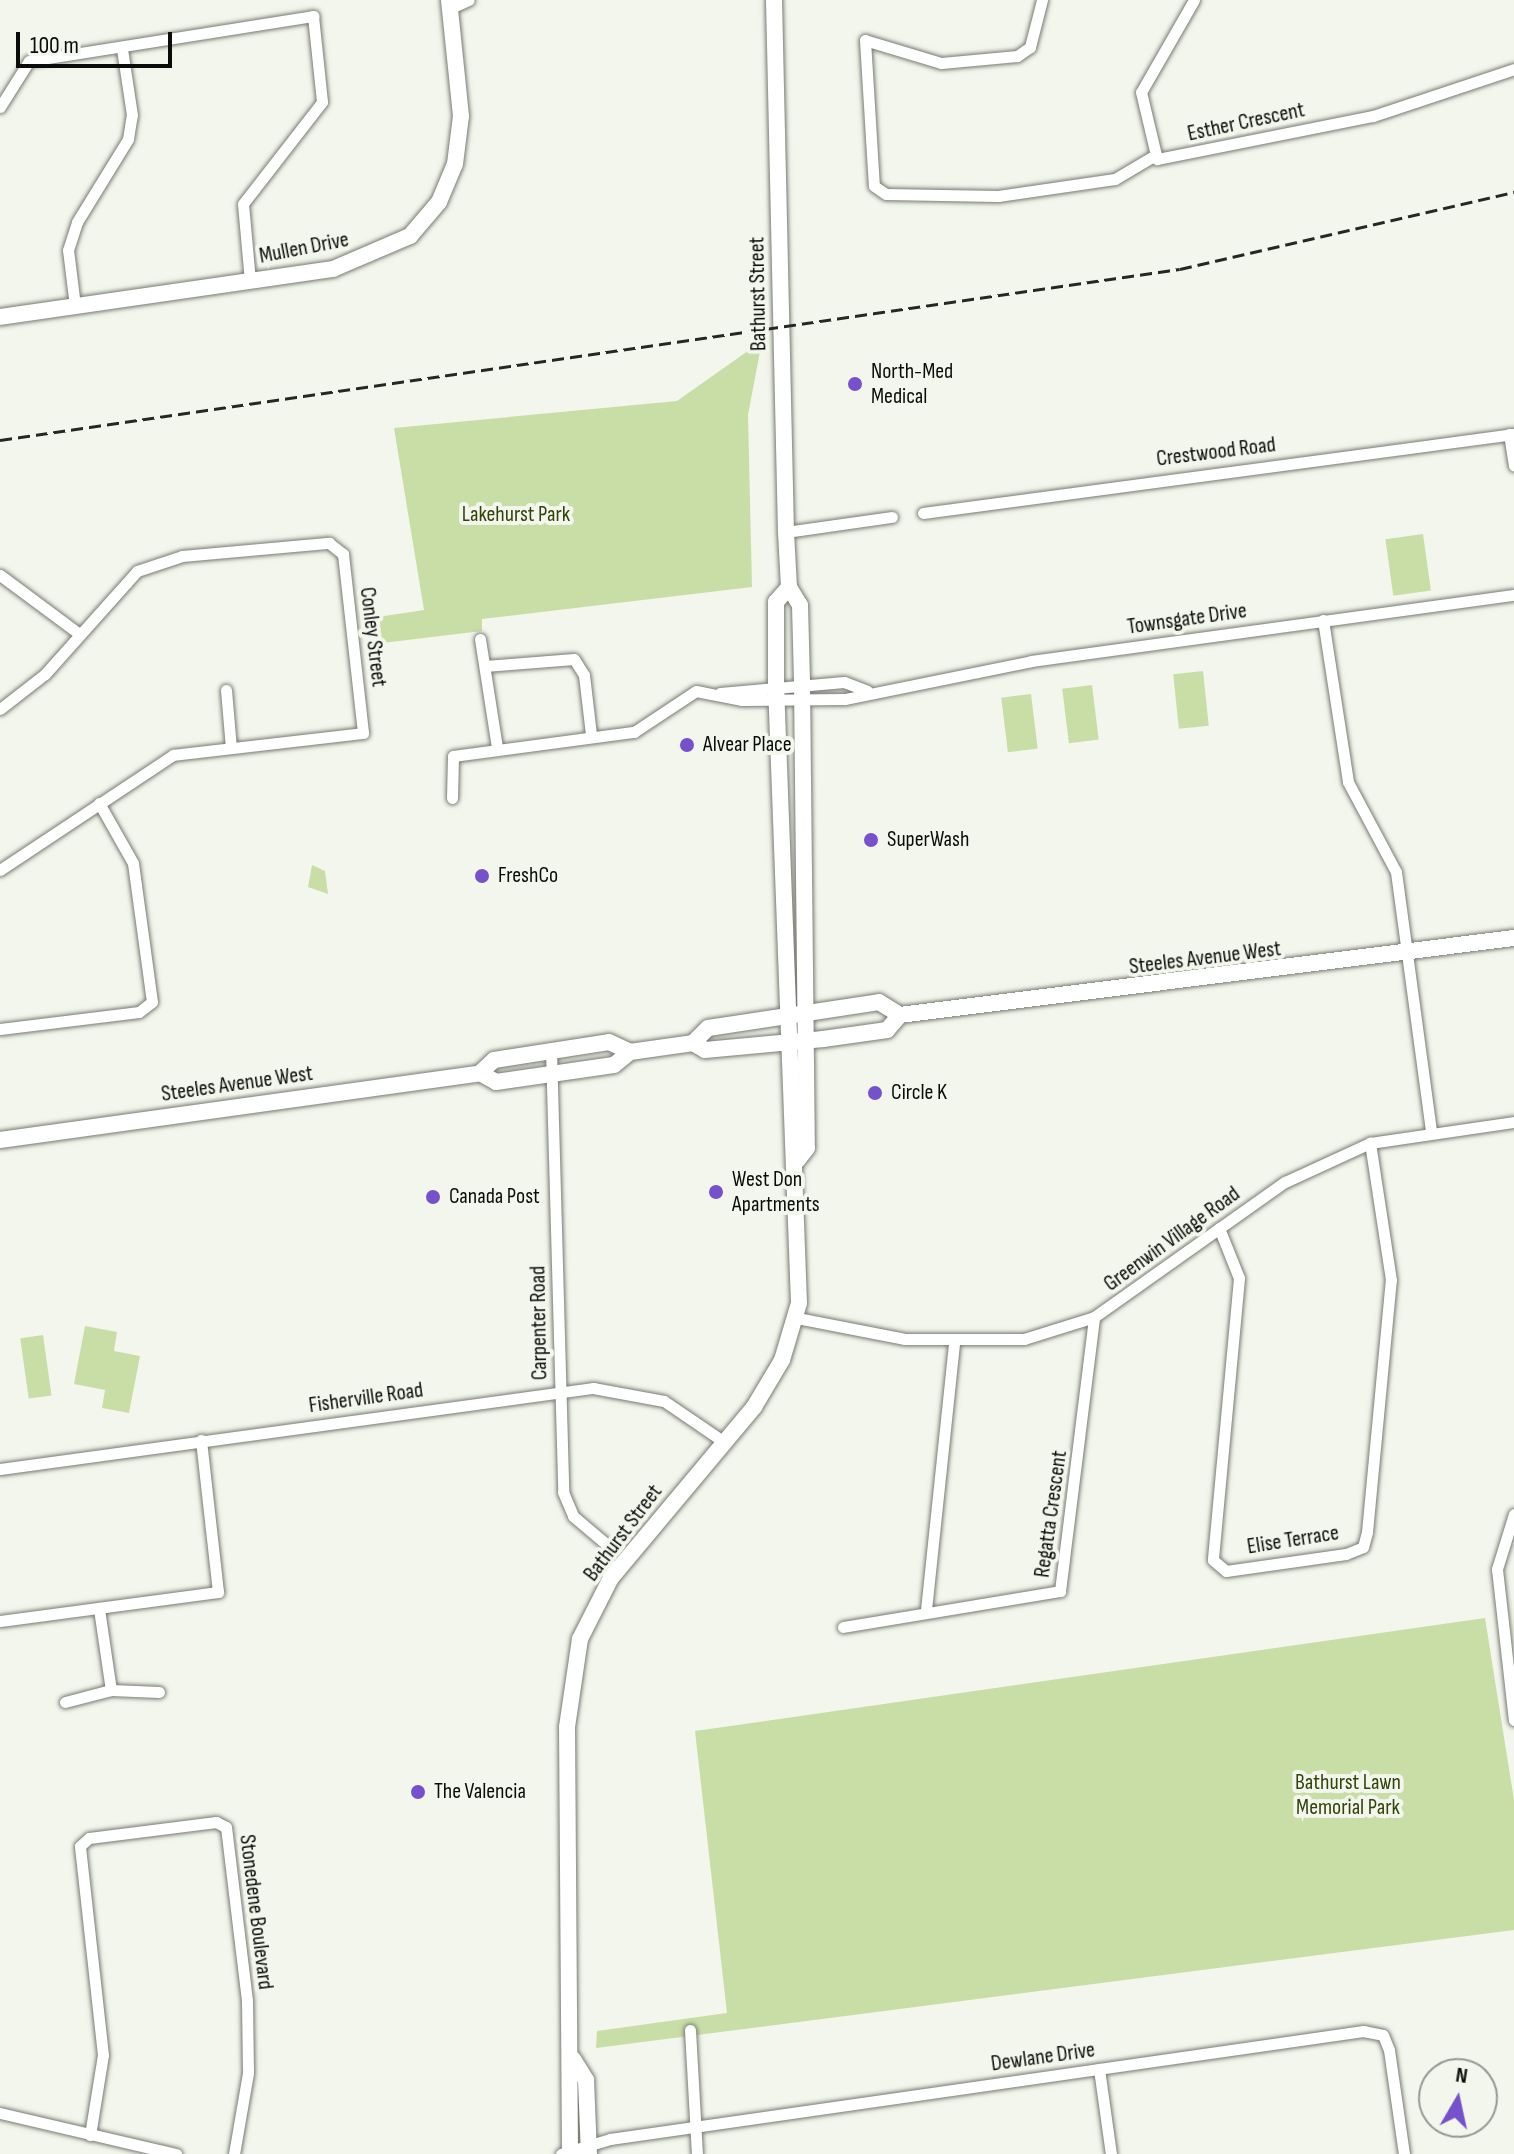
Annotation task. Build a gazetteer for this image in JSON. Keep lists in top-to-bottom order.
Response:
{
  "streets": {
    "main road": ["Mullen Drive", "Bathurst Street", "Steeles Avenue West"],
    "street": [
      "Esther Crescent",
      "Crestwood Road",
      "Townsgate Drive",
      "Conley Street",
      "Greenwin Village Road",
      "Carpenter Road",
      "Fisherville Road",
      "Regatta Crescent",
      "Elise Terrace",
      "Stonedene Boulevard",
      "Dewlane Drive"
    ]
  },
  "crossings": [
    ["Bathurst Street", "Townsgate Drive"],
    ["Bathurst Street", "Steeles Avenue West"],
    ["Bathurst Street", "Greenwin Village Road"],
    ["Bathurst Street", "Carpenter Road"],
    ["Bathurst Street", "Fisherville Road"],
    ["Bathurst Street", "Dewlane Drive"],
    ["Steeles Avenue West", "Carpenter Road"],
    ["Greenwin Village Road", "Regatta Crescent"],
    ["Greenwin Village Road", "Elise Terrace"],
    ["Carpenter Road", "Fisherville Road"]
  ],
  "parks": ["Lakehurst Park", "Bathurst Lawn Memorial Park"],
  "places": [
    "North-Med Medical",
    "Alvear Place",
    "SuperWash",
    "FreshCo",
    "Circle K",
    "West Don Apartments",
    "Canada Post",
    "The Valencia"
  ],
  "scale_bar": "100 m",
  "north": "top"
}
